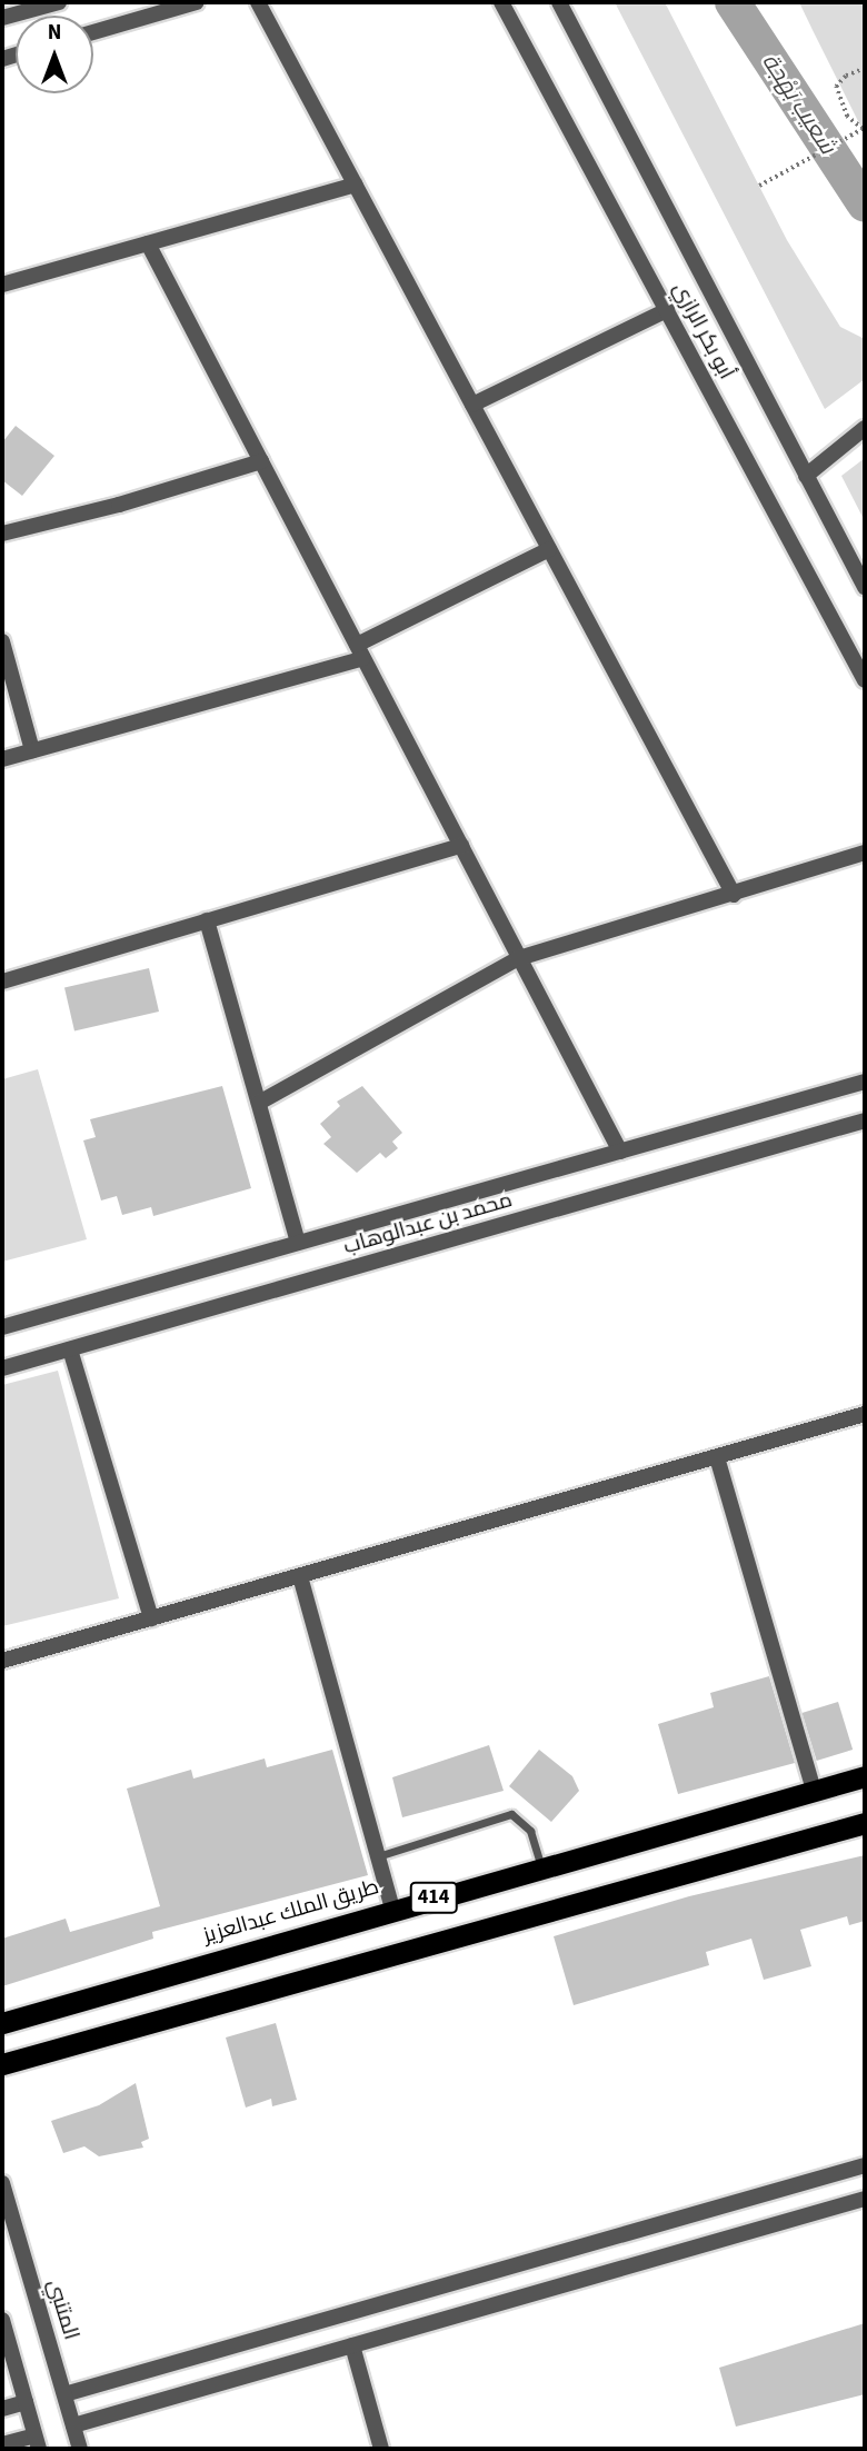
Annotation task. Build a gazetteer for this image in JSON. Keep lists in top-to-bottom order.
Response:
{
  "streets": {
    "highway": ["414", "طريق الملك عبدالعزيز"],
    "street": ["أبو بكر الرازي", "محمد بن عبدالوهاب", "المتنبي"]
  },
  "water": ["شعيب بَهْجة"],
  "north": "top"
}
